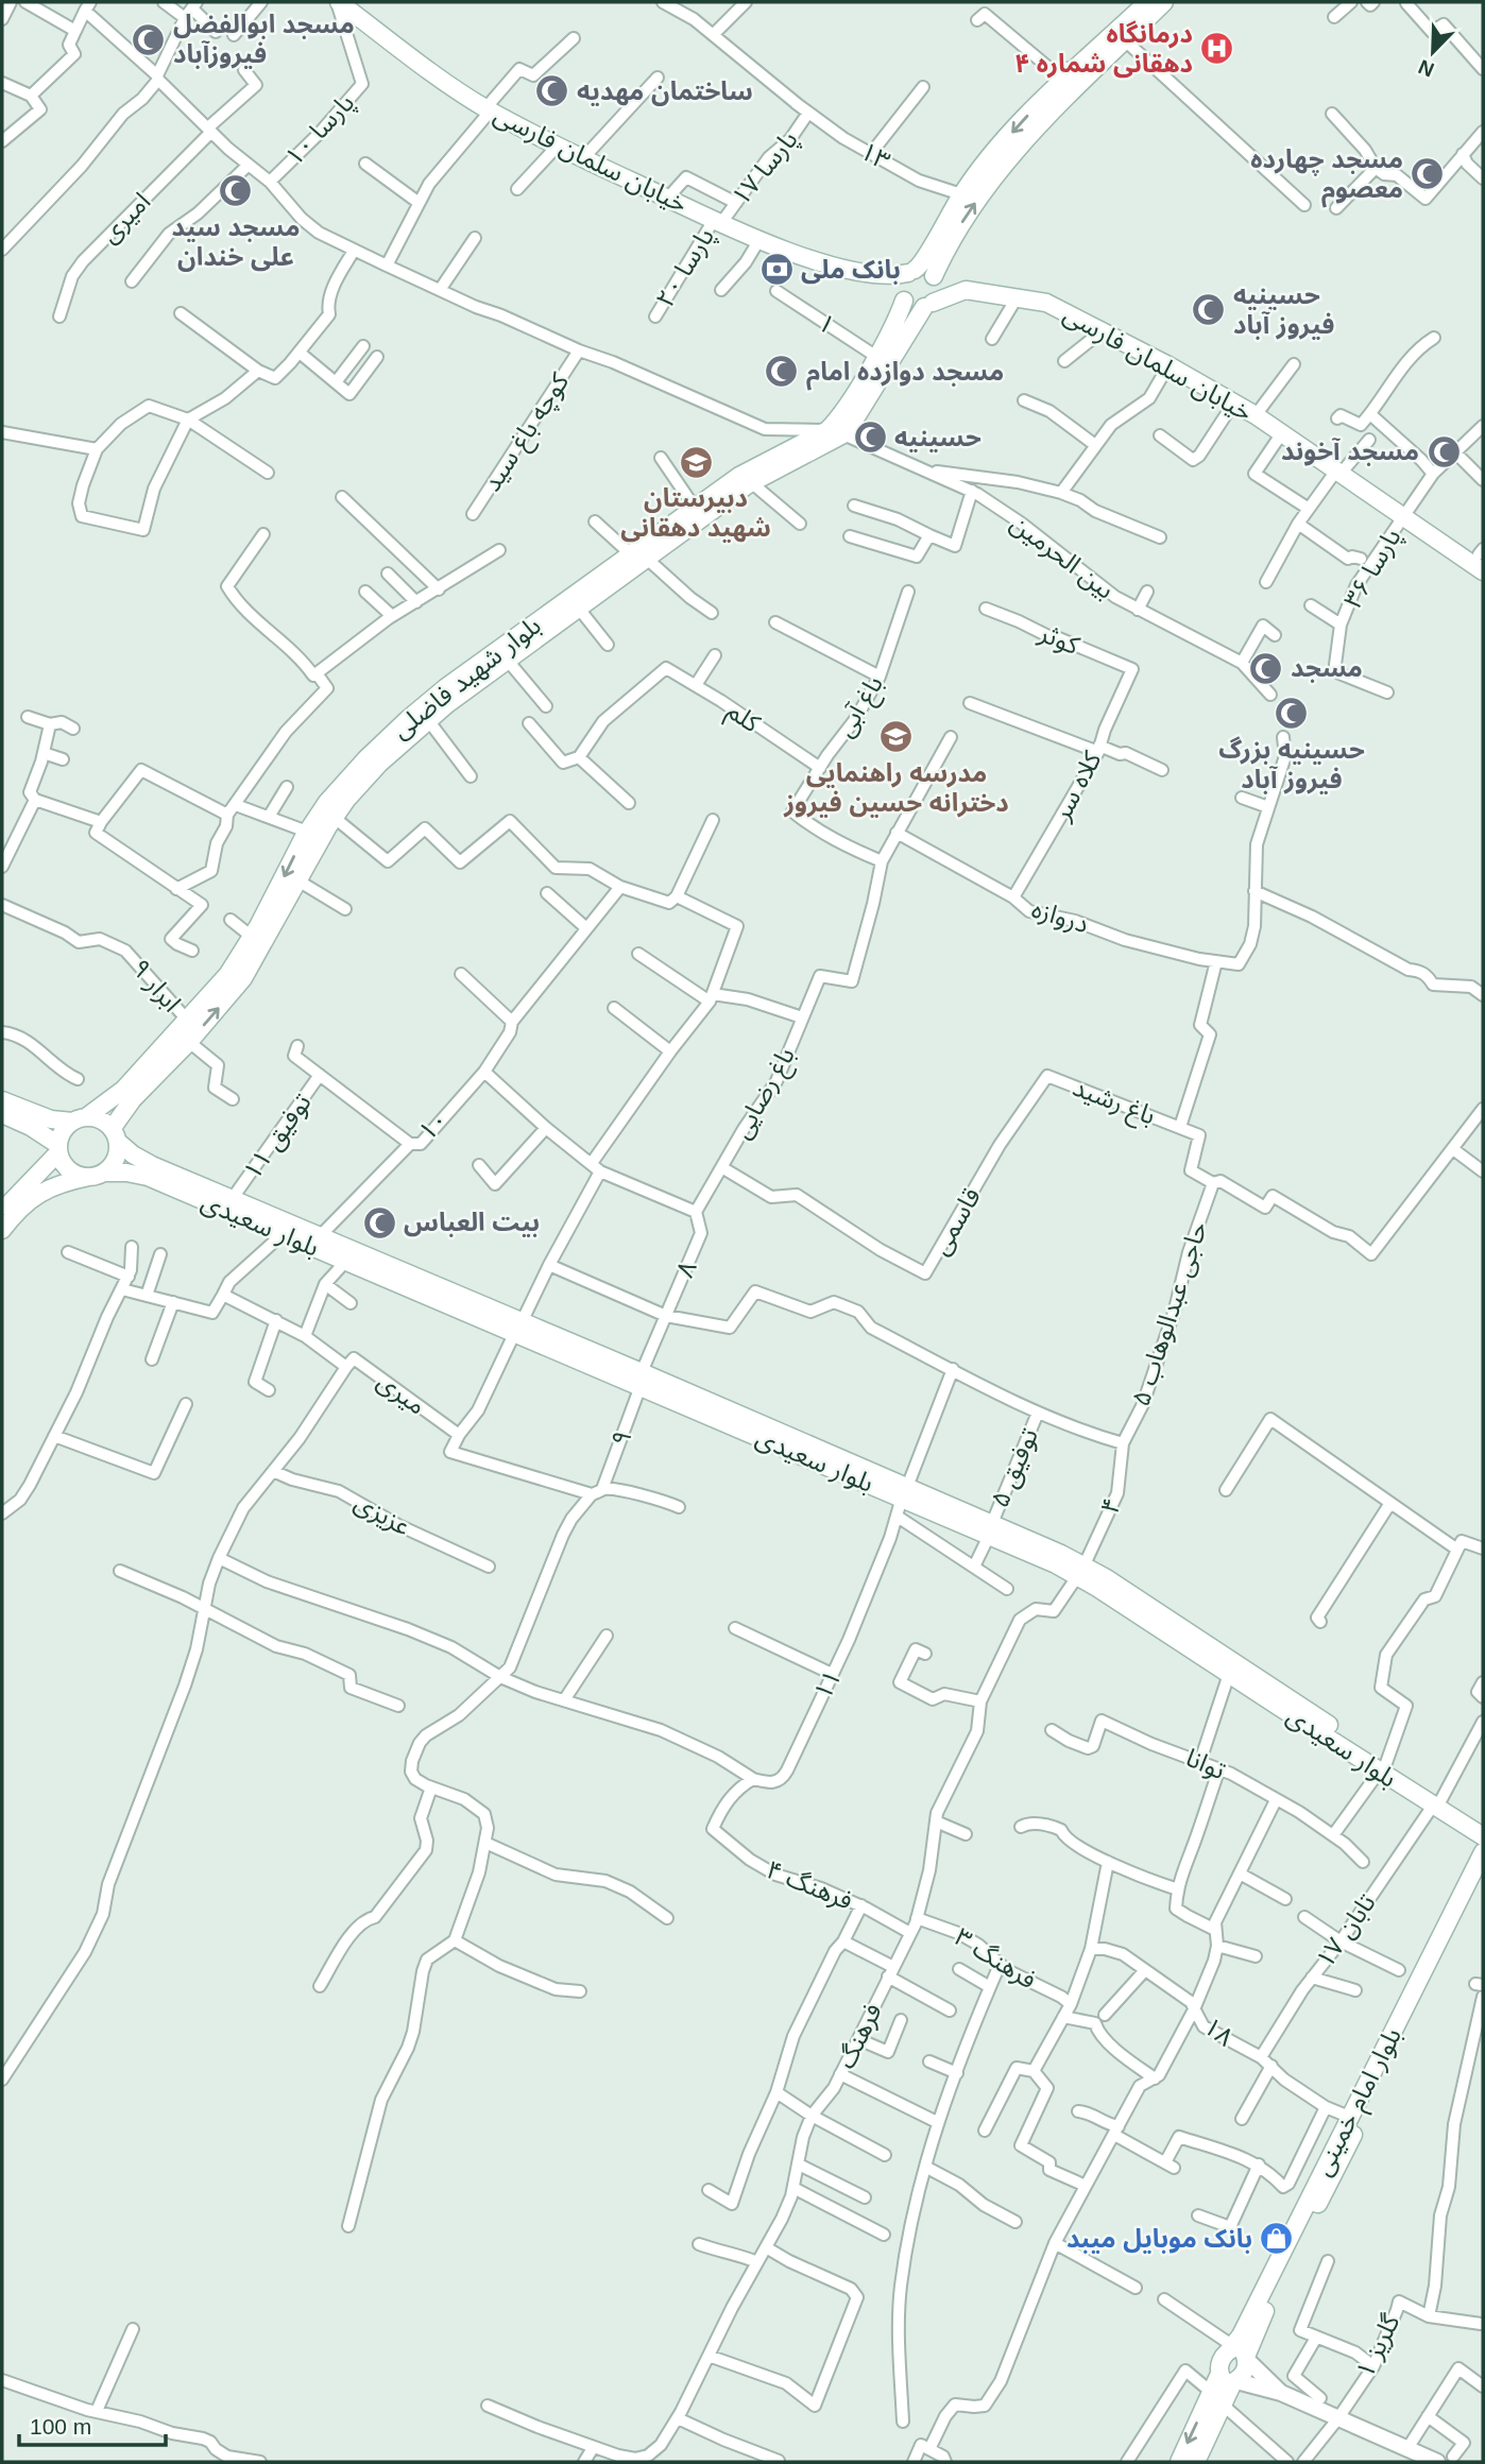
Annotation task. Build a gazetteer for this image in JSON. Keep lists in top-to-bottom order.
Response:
{
  "streets": {
    "main road": [
      "خیابان سلمان فارسی",
      "بلوار شهید فاضلی",
      "بلوار سعیدی",
      "بلوار امام خمینی"
    ],
    "street": [
      "پارسا ۱۰",
      "۱۳",
      "پارسا ۱۷",
      "امیری",
      "پارسا ۲۰",
      "۱",
      "کوچه باغ سید",
      "بین الحرمین",
      "پارسا ۳۶",
      "کوثر",
      "باغ آبی",
      "کلم",
      "کلاه سر",
      "دروازه",
      "ابرار ۹",
      "باغ رضایی",
      "باغ رشید",
      "۱۰",
      "توفیق ۱۱",
      "قاسمی",
      "۸",
      "حاجی عبدالوهاب ۵",
      "میری",
      "۹",
      "توفیق ۵",
      "۴",
      "عزیزی",
      "۱۱",
      "توانا",
      "فرهنگ ۴",
      "تابان ۱۷",
      "فرهنگ ۳",
      "۱۸",
      "فرهنگ",
      "گلریز ۱"
    ]
  },
  "crossings": [
    ["پارسا ۱۰", "خیابان سلمان فارسی"],
    ["پارسا ۱۰", "امیری"],
    ["۱۳", "پارسا ۱۷"],
    ["خیابان سلمان فارسی", "پارسا ۱۷"],
    ["خیابان سلمان فارسی", "پارسا ۲۰"],
    ["خیابان سلمان فارسی", "پارسا ۳۶"],
    ["خیابان سلمان فارسی", "بلوار شهید فاضلی"],
    ["پارسا ۱۷", "پارسا ۲۰"],
    ["۱", "بلوار شهید فاضلی"],
    ["بین الحرمین", "بلوار شهید فاضلی"],
    ["کوثر", "کلاه سر"],
    ["بلوار شهید فاضلی", "ابرار ۹"],
    ["بلوار شهید فاضلی", "بلوار سعیدی"],
    ["باغ آبی", "کلم"],
    ["باغ آبی", "باغ رضایی"],
    ["کلاه سر", "دروازه"],
    ["باغ رضایی", "قاسمی"],
    ["باغ رضایی", "۸"],
    ["باغ رشید", "قاسمی"],
    ["۱۰", "بلوار سعیدی"],
    ["توفیق ۱۱", "بلوار سعیدی"],
    ["قاسمی", "۸"],
    ["بلوار سعیدی", "۸"],
    ["بلوار سعیدی", "۹"],
    ["بلوار سعیدی", "توفیق ۵"],
    ["بلوار سعیدی", "۴"],
    ["بلوار سعیدی", "۱۱"],
    ["بلوار سعیدی", "تابان ۱۷"],
    ["بلوار سعیدی", "فرهنگ"],
    ["۸", "۹"],
    ["حاجی عبدالوهاب ۵", "۴"],
    ["۴", "فرهنگ"],
    ["۱۱", "فرهنگ ۴"],
    ["فرهنگ ۴", "فرهنگ"],
    ["تابان ۱۷", "۱۸"],
    ["فرهنگ ۳", "فرهنگ"],
    ["۱۸", "بلوار امام خمینی"]
  ],
  "places": {
    "mosque": [
      "مسجد ابوالفضل فیروزآباد",
      "ساختمان مهدیه",
      "مسجد چهارده معصوم",
      "مسجد سید علی خندان",
      "حسینیه فیروز آباد",
      "مسجد دوازده امام",
      "حسینیه",
      "مسجد آخوند",
      "مسجد",
      "حسینیه بزرگ فیروز آباد",
      "بیت العباس"
    ],
    "hospital": ["درمانگاه دهقانی شماره ۴"],
    "bank": ["بانک ملی"],
    "school or university": ["دبیرستان شهید دهقانی", "مدرسه راهنمایی دخترانه حسین فیروز"],
    "shop": ["بانک موبایل میبد"]
  },
  "scale_bar": "100 m",
  "north": "bottom left"
}
